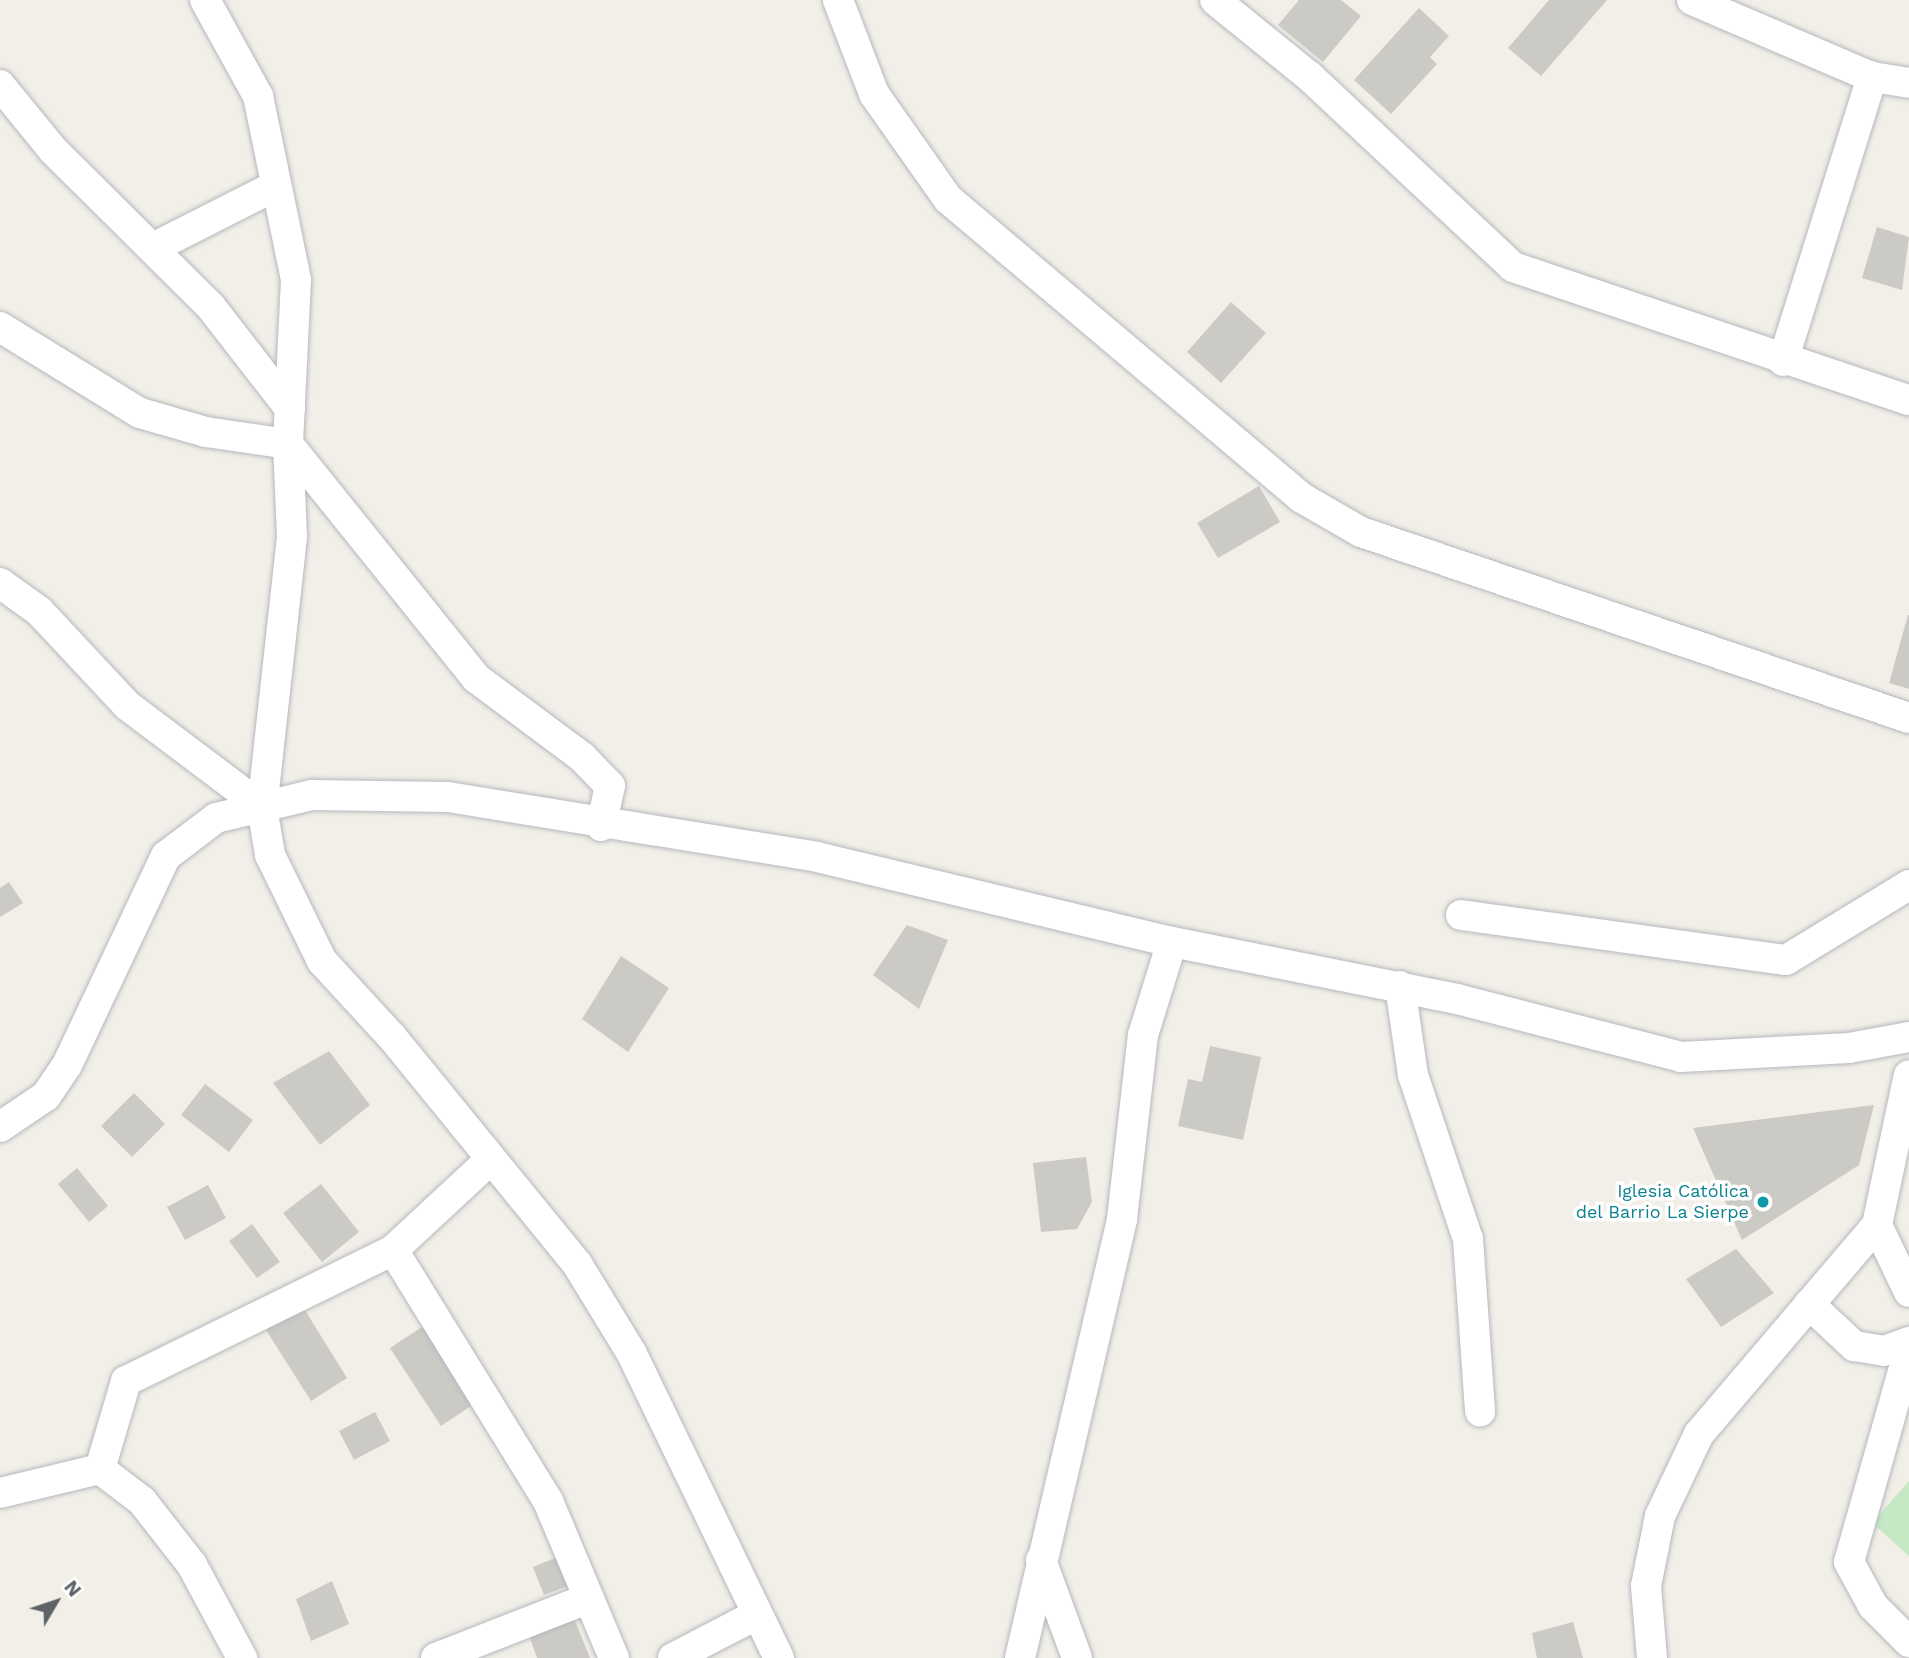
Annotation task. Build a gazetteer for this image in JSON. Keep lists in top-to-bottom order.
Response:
{
  "places": ["Iglesia Católica del Barrio La Sierpe"],
  "north": "top right"
}
